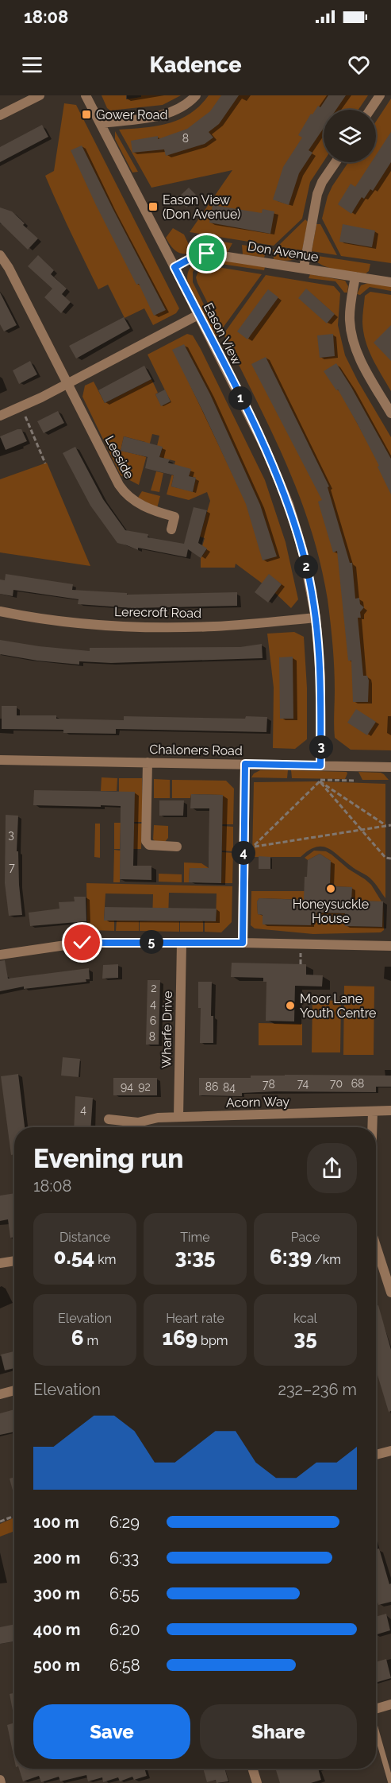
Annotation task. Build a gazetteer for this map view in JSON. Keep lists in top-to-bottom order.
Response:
{
  "streets": {
    "street": [
      "Don Avenue",
      "Eason View",
      "Leeside",
      "Lerecroft Road",
      "Chaloners Road",
      "Wharfe Drive",
      "Acorn Way"
    ]
  },
  "crossings": [
    ["Don Avenue", "Eason View"],
    ["Eason View", "Lerecroft Road"],
    ["Eason View", "Chaloners Road"],
    ["Wharfe Drive", "Acorn Way"]
  ],
  "places": {
    "transit": ["Gower Road", "Eason View (Don Avenue)"],
    "other": ["Honeysuckle House", "Moor Lane Youth Centre"]
  },
  "house_numbers": [
    "8",
    "3",
    "7",
    "2",
    "4",
    "6",
    "8",
    "74",
    "70",
    "68",
    "78",
    "94",
    "92",
    "86",
    "84",
    "4"
  ],
  "page": {
    "status": "18:08",
    "header": "Kadence",
    "pins": [
      "1",
      "2",
      "3",
      "4",
      "5"
    ],
    "heading": ["Evening run", "18:08"],
    "stats": [
      ["Distance", "0.54 km"],
      ["Time", "3:35"],
      ["Pace", "6:39 /km"],
      ["Elevation", "6 m"],
      ["Heart rate", "169 bpm"],
      ["kcal", "35"]
    ],
    "chart": ["Elevation", "232–236 m"],
    "list": [
      {
        "name": "100 m",
        "note": "6:29"
      },
      {
        "name": "200 m",
        "note": "6:33"
      },
      {
        "name": "300 m",
        "note": "6:55"
      },
      {
        "name": "400 m",
        "note": "6:20"
      },
      {
        "name": "500 m",
        "note": "6:58"
      }
    ],
    "buttons": ["Save", "Share"]
  }
}
